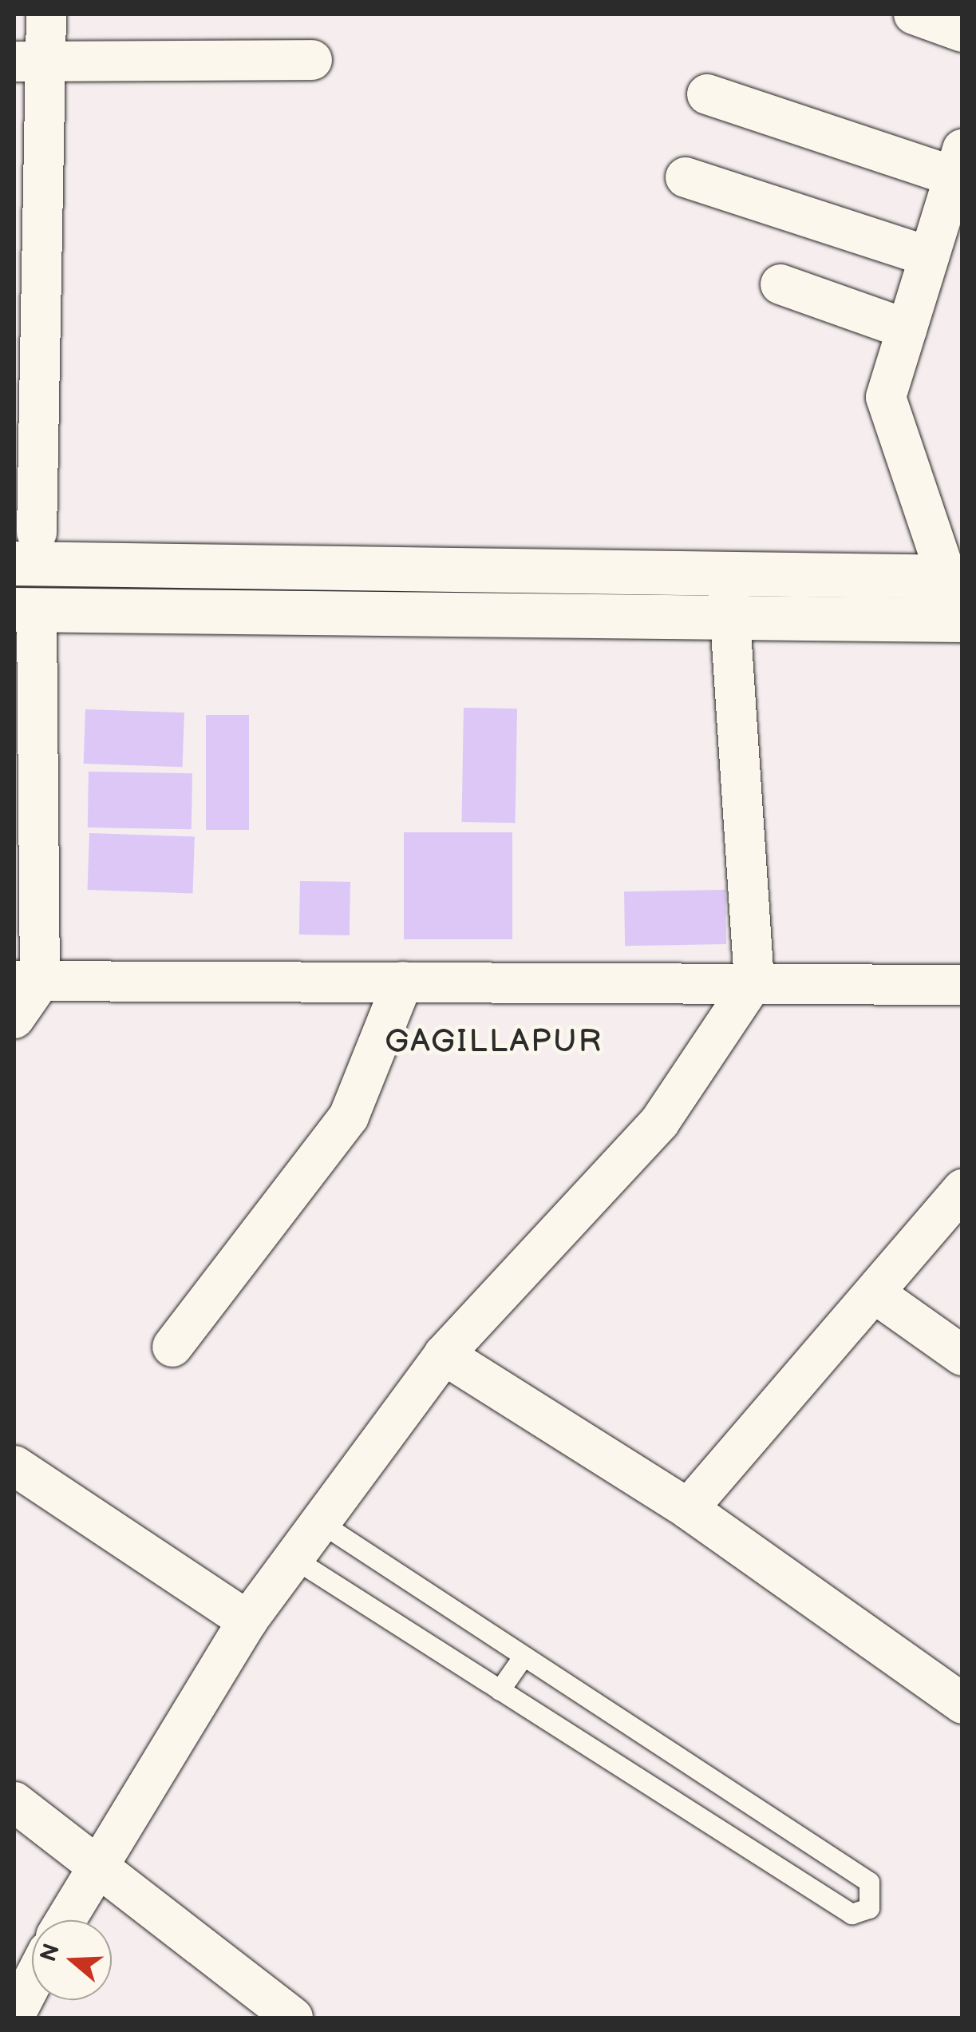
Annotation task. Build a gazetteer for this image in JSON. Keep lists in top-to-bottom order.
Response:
{
  "districts": ["GAGILLAPUR"],
  "north": "left"
}
